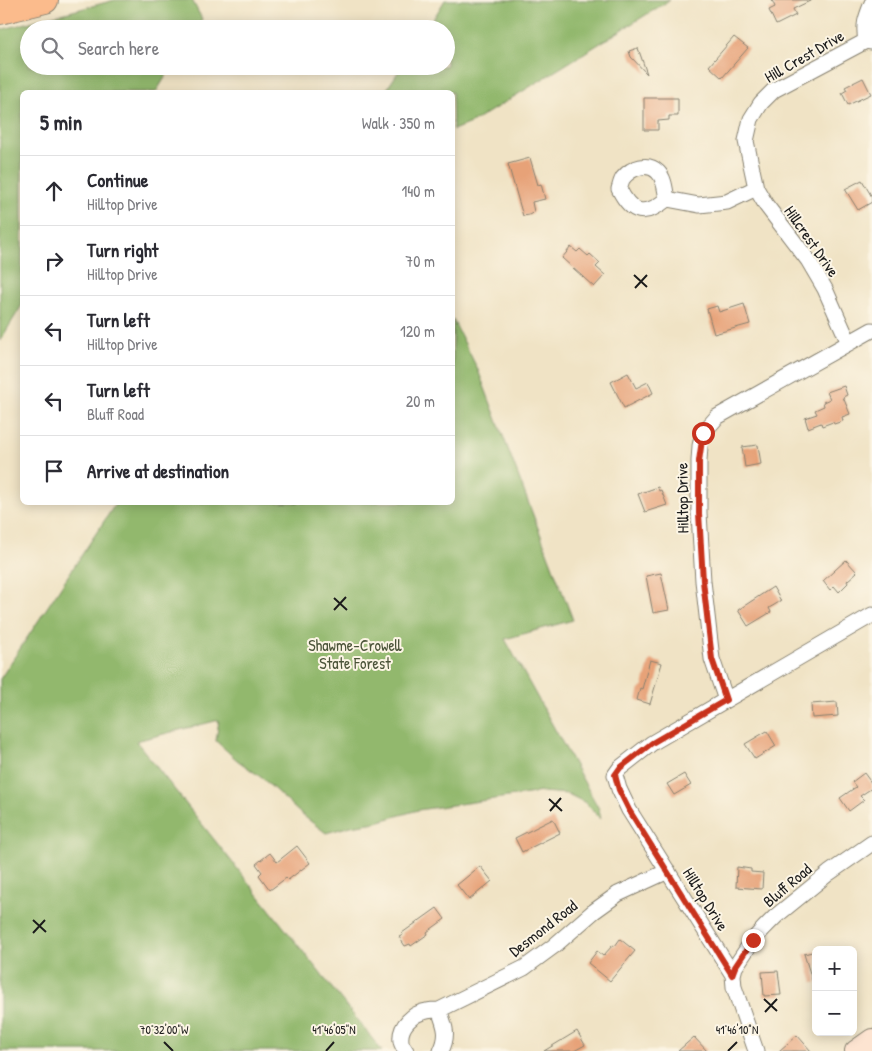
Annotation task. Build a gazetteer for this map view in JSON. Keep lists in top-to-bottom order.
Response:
{
  "streets": {
    "street": [
      "Hill Crest Drive",
      "Hillcrest Drive",
      "Hilltop Drive",
      "Bluff Road",
      "Desmond Road"
    ]
  },
  "crossings": [
    ["Hill Crest Drive", "Hillcrest Drive"],
    ["Hillcrest Drive", "Hilltop Drive"],
    ["Hilltop Drive", "Bluff Road"],
    ["Hilltop Drive", "Desmond Road"]
  ],
  "parks": ["Shawme-Crowell State Forest"],
  "page": {
    "search": "Search here",
    "heading": ["5 min", "Walk · 350 m"],
    "list": [
      ["Continue", "Hilltop Drive", "140 m"],
      ["Turn right", "Hilltop Drive", "70 m"],
      ["Turn left", "Hilltop Drive", "120 m"],
      ["Turn left", "Bluff Road", "20 m"],
      "Arrive at destination"
    ],
    "map_buttons": ["+", "−"]
  },
  "coordinates": ["41°46'05\"N", "41°46'10\"N", "70°32'00\"W"]
}
